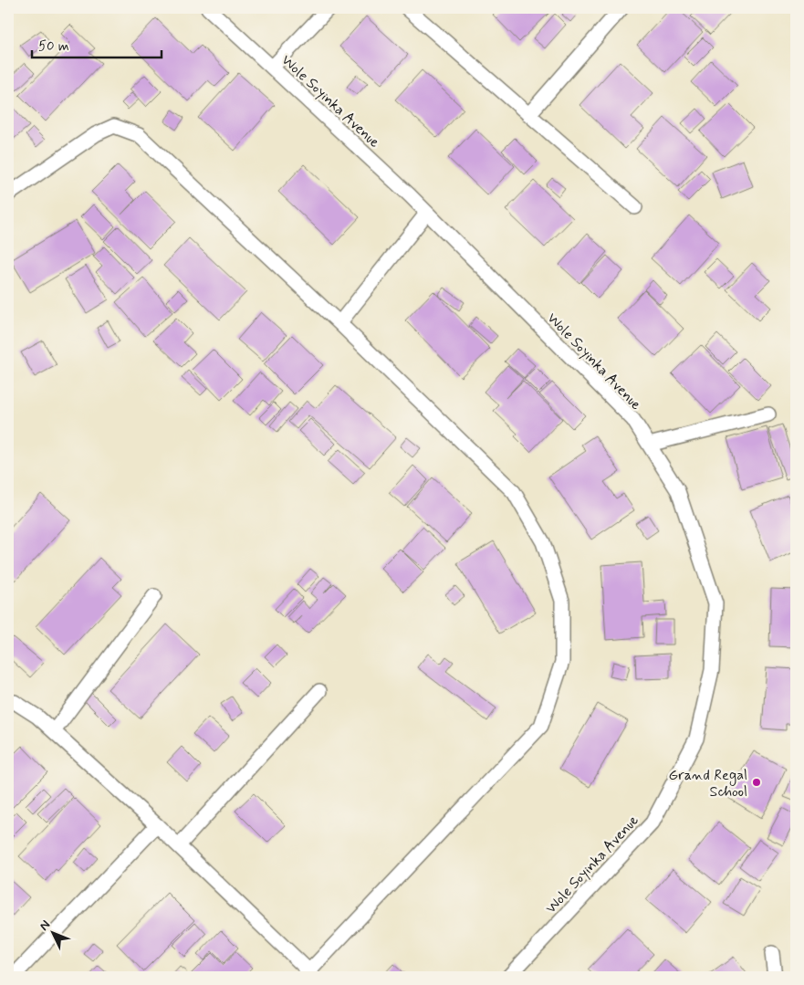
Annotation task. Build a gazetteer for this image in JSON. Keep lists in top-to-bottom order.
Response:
{
  "streets": {
    "street": ["Wole Soyinka Avenue"]
  },
  "places": ["Grand Regal School"],
  "scale_bar": "50 m",
  "north": "top left"
}
